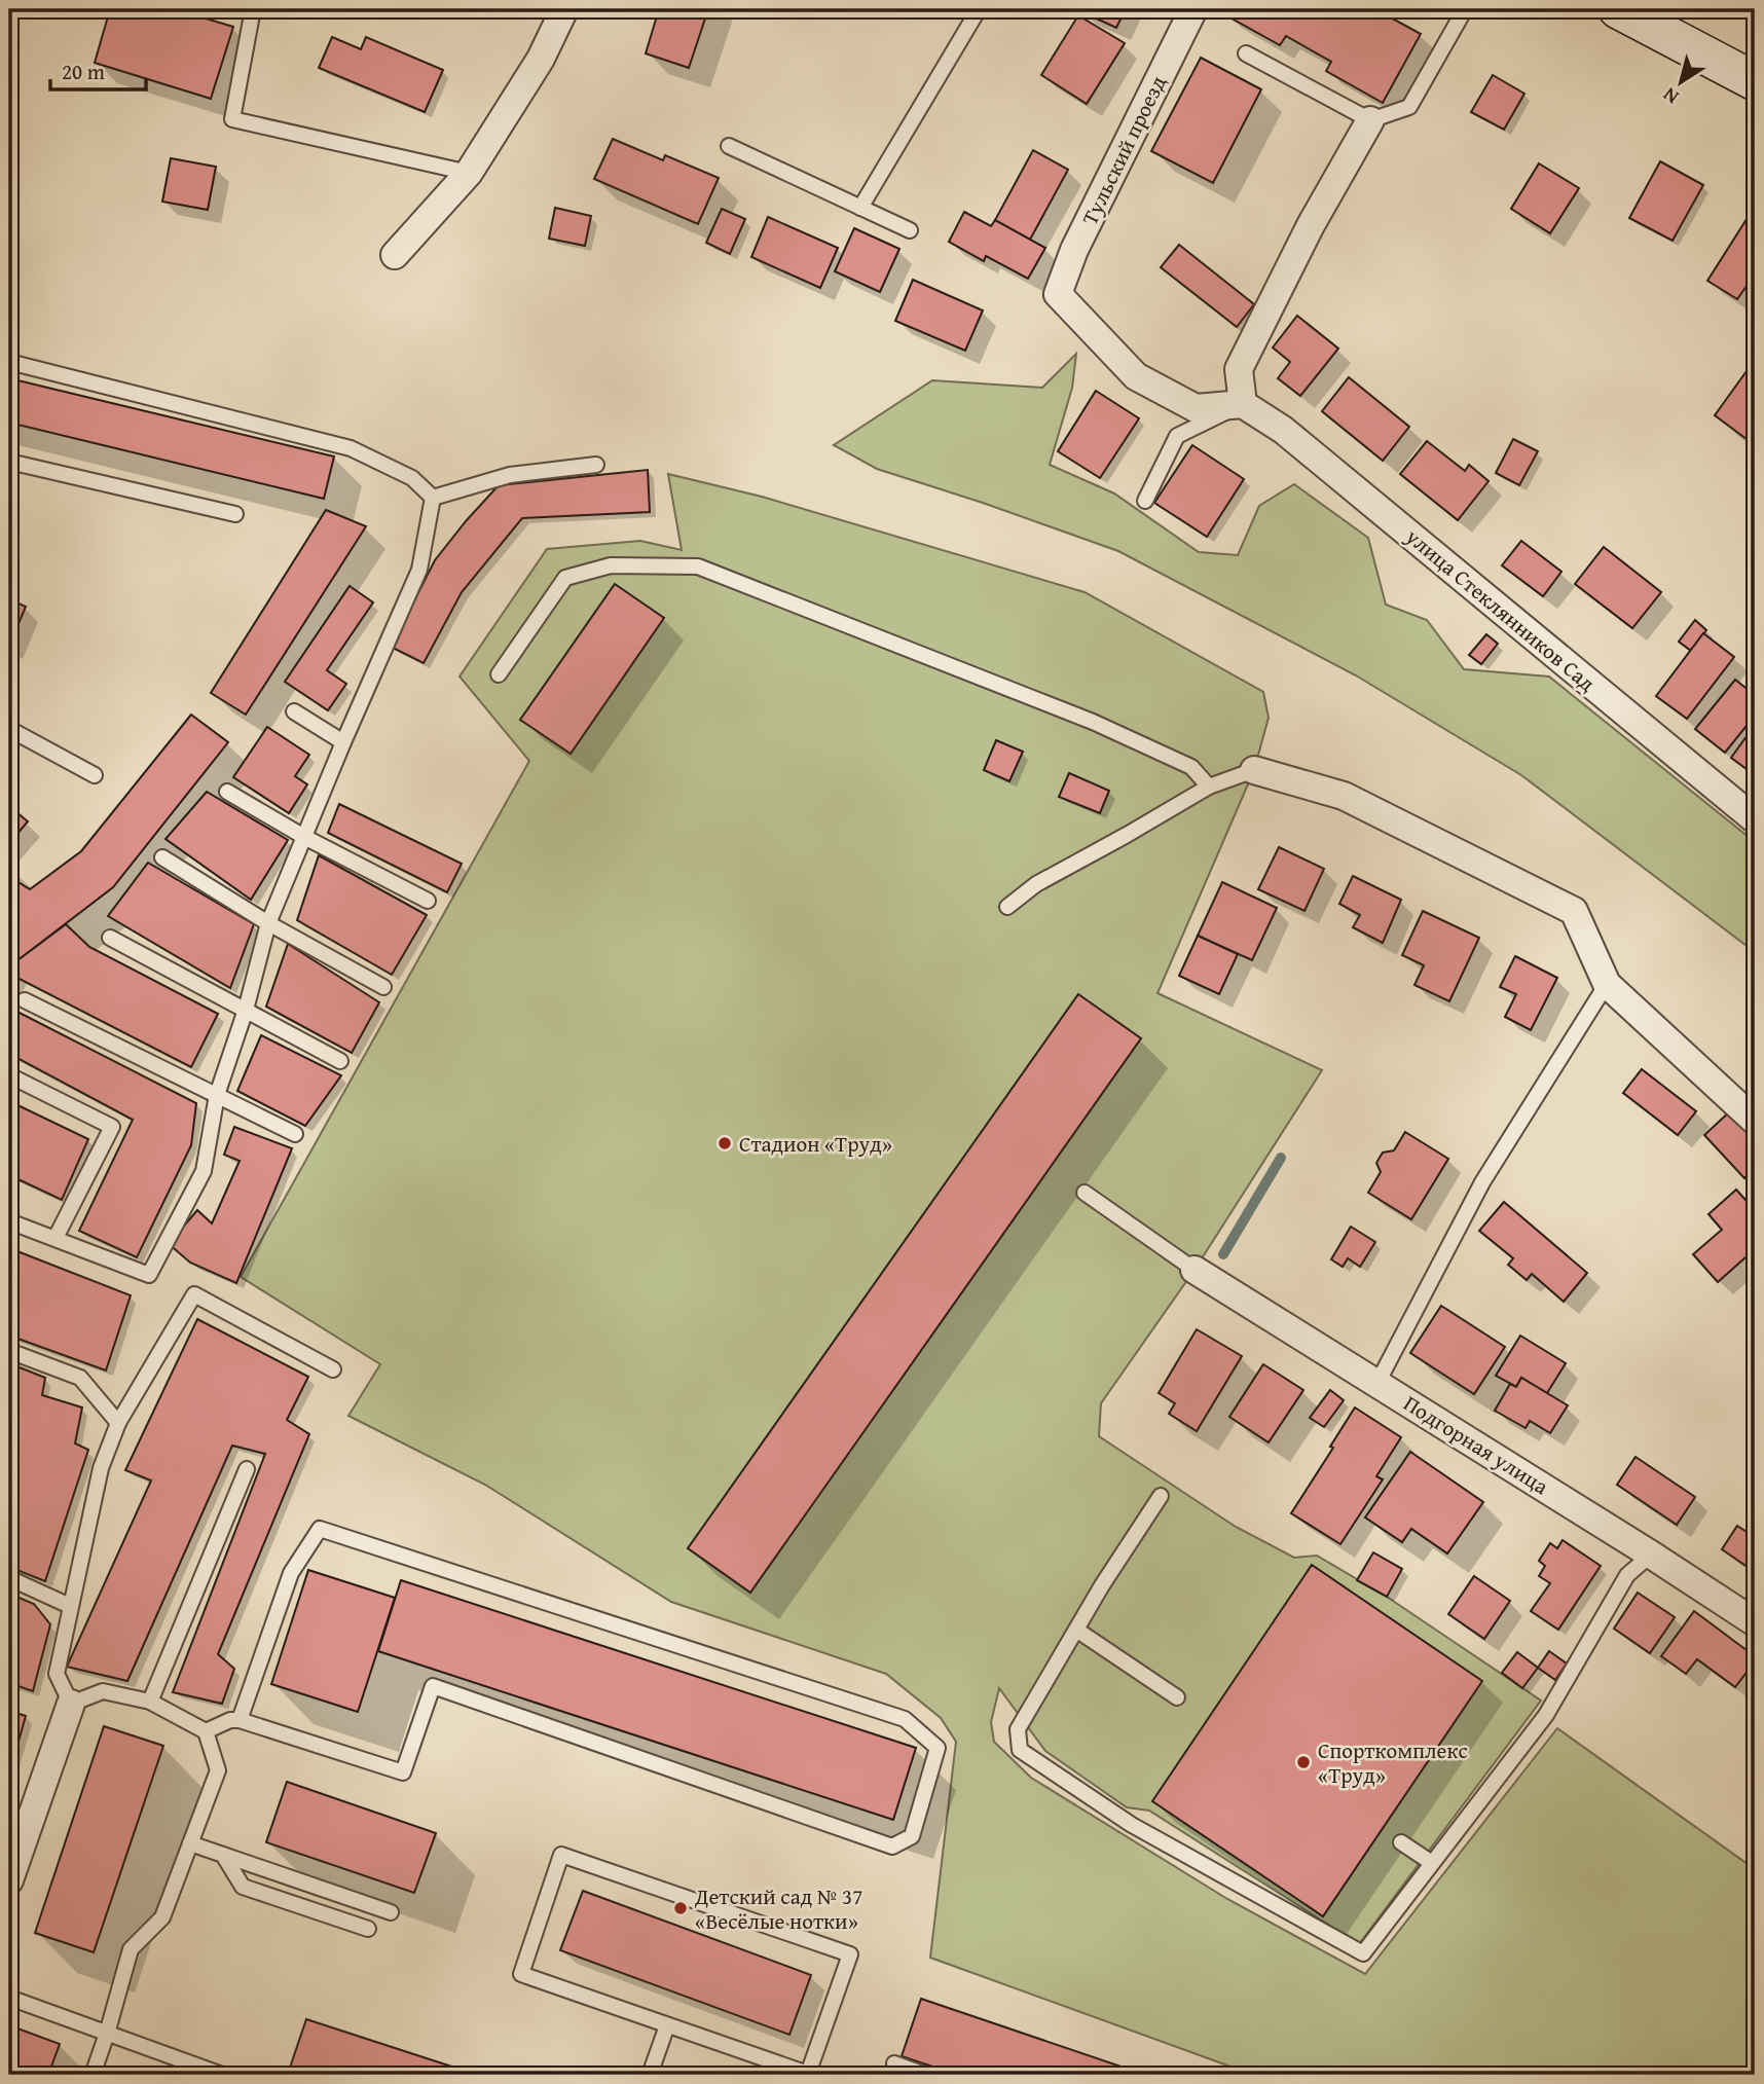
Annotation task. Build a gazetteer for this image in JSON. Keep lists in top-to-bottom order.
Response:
{
  "streets": {
    "street": ["Тульский проезд", "улица Стеклянников Сад", "Подгорная улица"]
  },
  "crossings": [
    ["Тульский проезд", "улица Стеклянников Сад"]
  ],
  "places": ["Стадион «Труд»", "Спорткомплекс «Труд»", "Детский сад № 37 «Весёлые нотки»"],
  "scale_bar": "20 m",
  "north": "bottom left"
}
